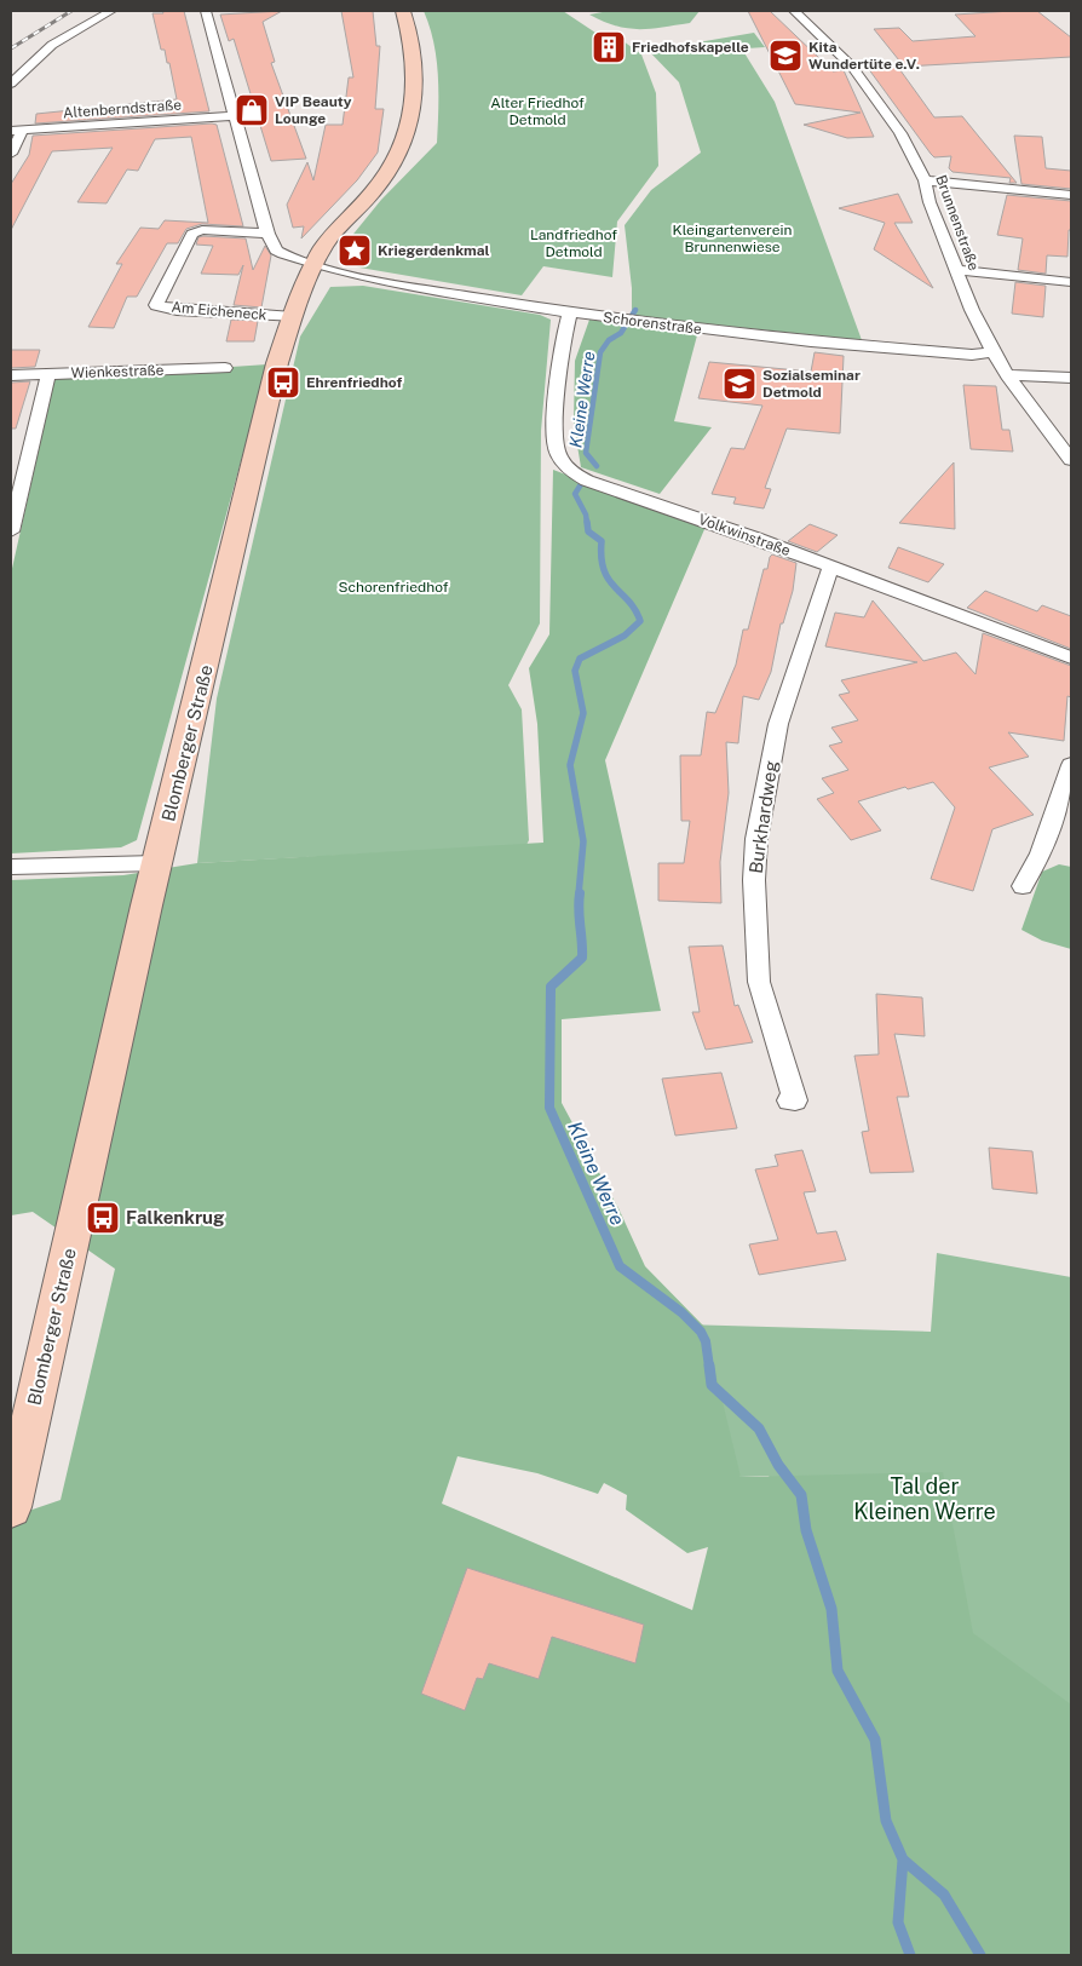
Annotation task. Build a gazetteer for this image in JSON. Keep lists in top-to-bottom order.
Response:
{
  "streets": {
    "street": [
      "Altenberndstraße",
      "Brunnenstraße",
      "Am Eicheneck",
      "Schorenstraße",
      "Wienkestraße",
      "Volkwinstraße",
      "Blomberger Straße",
      "Burkhardweg"
    ]
  },
  "crossings": [
    ["Brunnenstraße", "Schorenstraße"],
    ["Am Eicheneck", "Schorenstraße"],
    ["Am Eicheneck", "Blomberger Straße"],
    ["Schorenstraße", "Volkwinstraße"],
    ["Schorenstraße", "Blomberger Straße"],
    ["Volkwinstraße", "Burkhardweg"]
  ],
  "water": ["Kleine Werre"],
  "parks": [
    "Alter Friedhof Detmold",
    "Kleingartenverein Brunnenwiese",
    "Landfriedhof Detmold",
    "Schorenfriedhof",
    "Tal der Kleinen Werre"
  ],
  "places": {
    "building": ["Friedhofskapelle"],
    "school or university": ["Kita Wundertüte e.V.", "Sozialseminar Detmold"],
    "shop": ["VIP Beauty Lounge"],
    "place": ["Kriegerdenkmal"],
    "bus stop": ["Ehrenfriedhof", "Falkenkrug"]
  }
}
